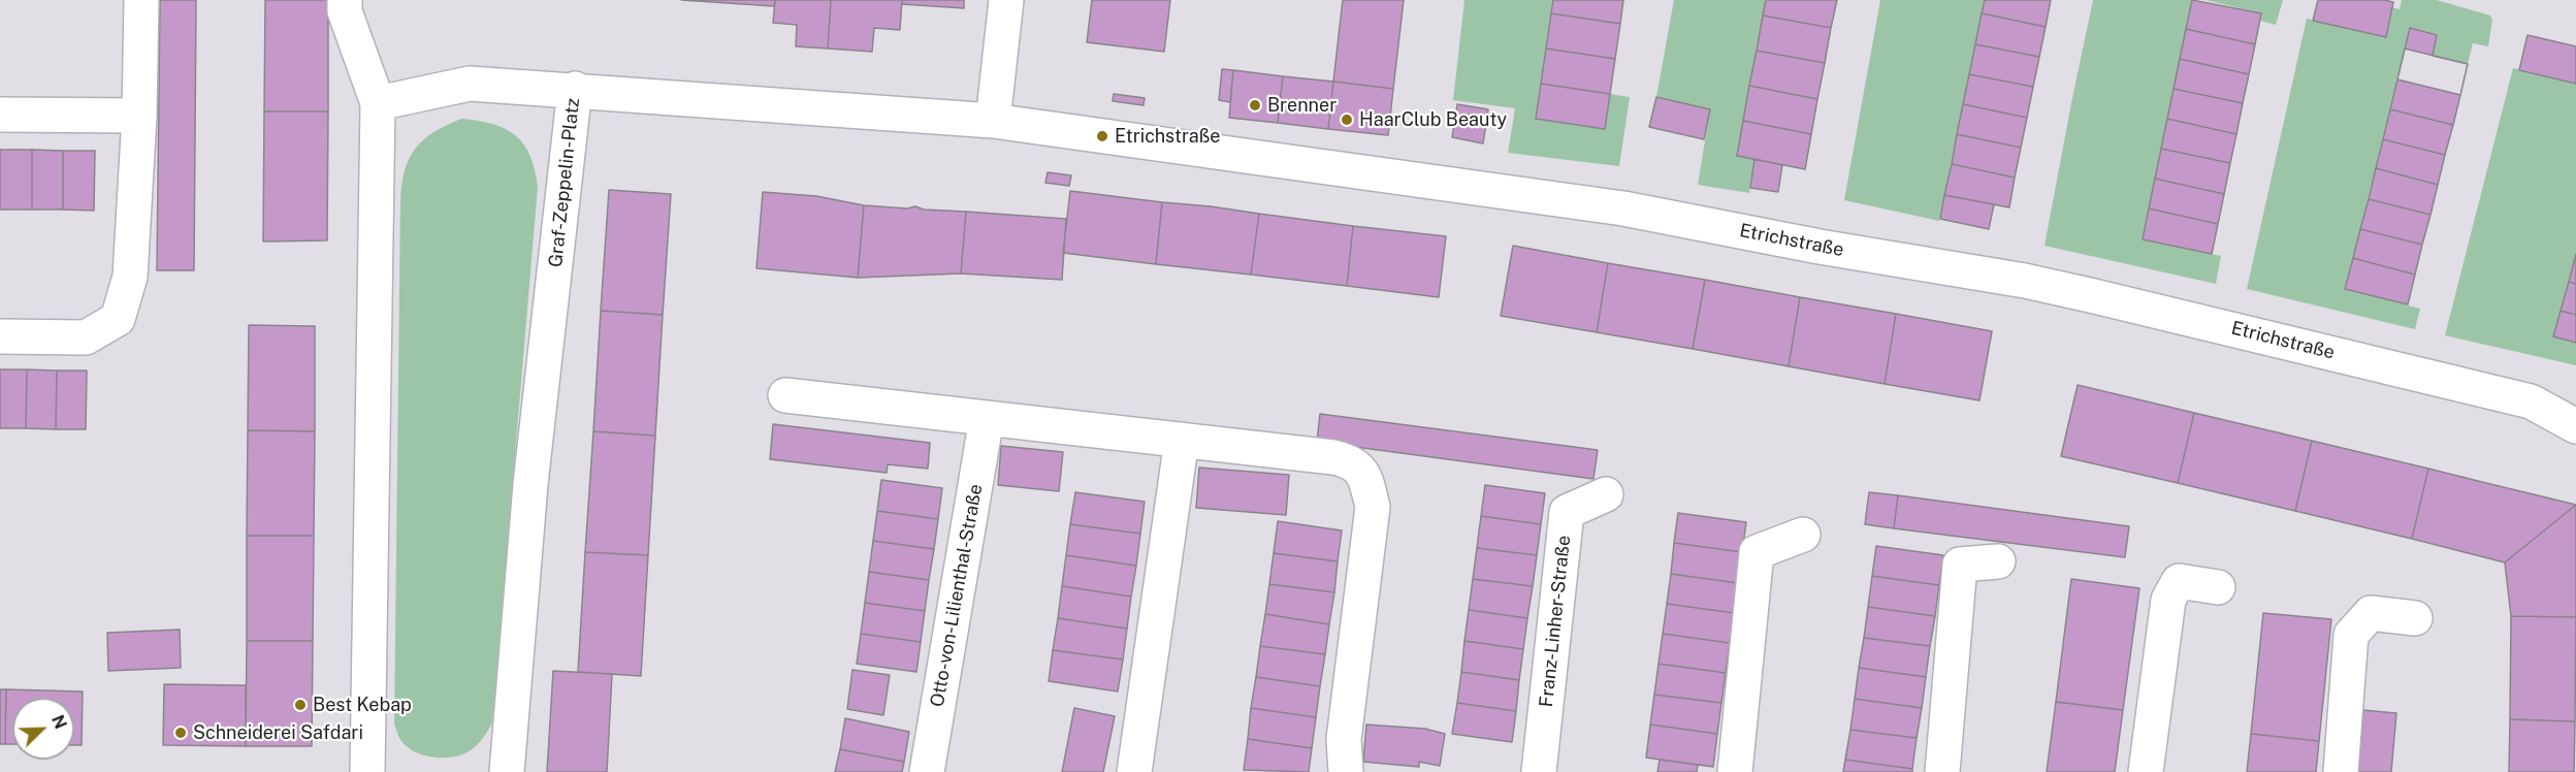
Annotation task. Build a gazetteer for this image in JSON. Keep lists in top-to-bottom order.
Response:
{
  "streets": {
    "street": [
      "Graf-Zeppelin-Platz",
      "Etrichstraße",
      "Otto-von-Lilienthal-Straße",
      "Franz-Linher-Straße"
    ]
  },
  "crossings": [
    ["Graf-Zeppelin-Platz", "Etrichstraße"]
  ],
  "places": [
    "Brenner",
    "HaarClub Beauty",
    "Etrichstraße",
    "Best Kebap",
    "Schneiderei Safdari"
  ],
  "north": "top right"
}
